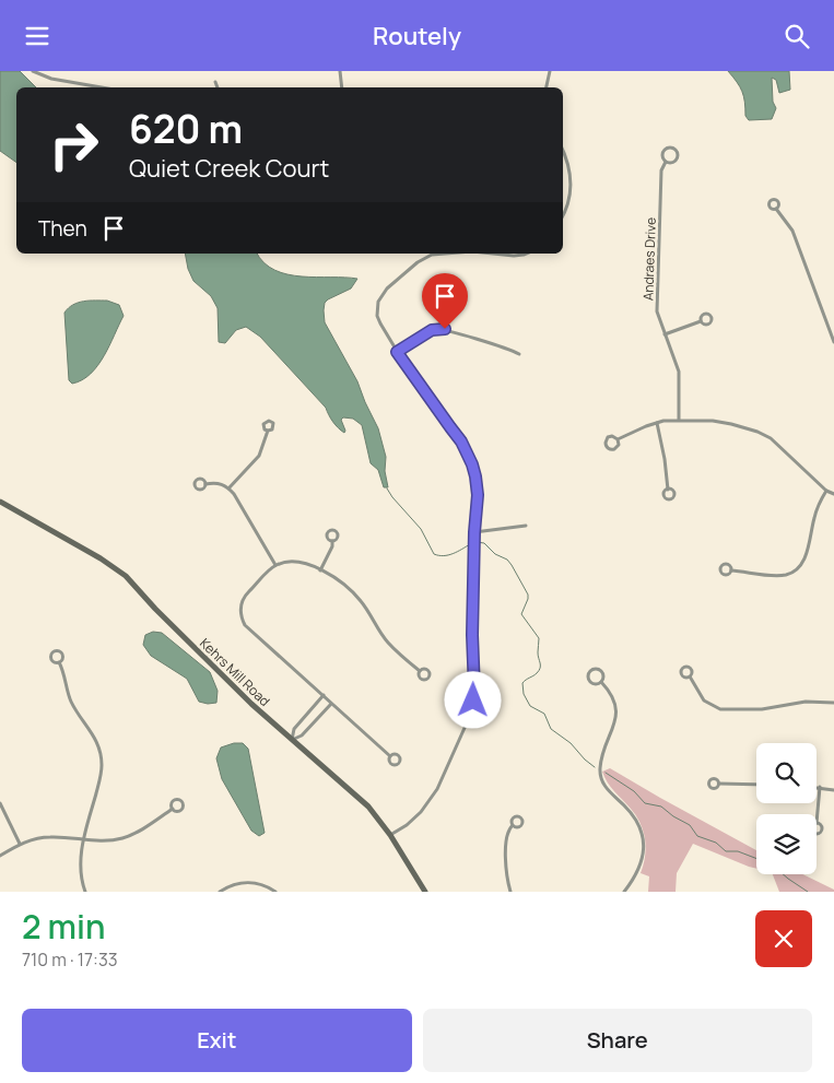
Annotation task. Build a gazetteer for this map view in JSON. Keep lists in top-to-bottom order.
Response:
{
  "streets": {
    "main road": ["Kehrs Mill Road"],
    "street": ["Andraes Drive"]
  },
  "page": {
    "header": "Routely",
    "turn": ["620 m", "Quiet Creek Court"],
    "then": "Then",
    "heading": ["2 min", "710 m · 17:33"],
    "buttons": ["Exit", "Share"]
  }
}
